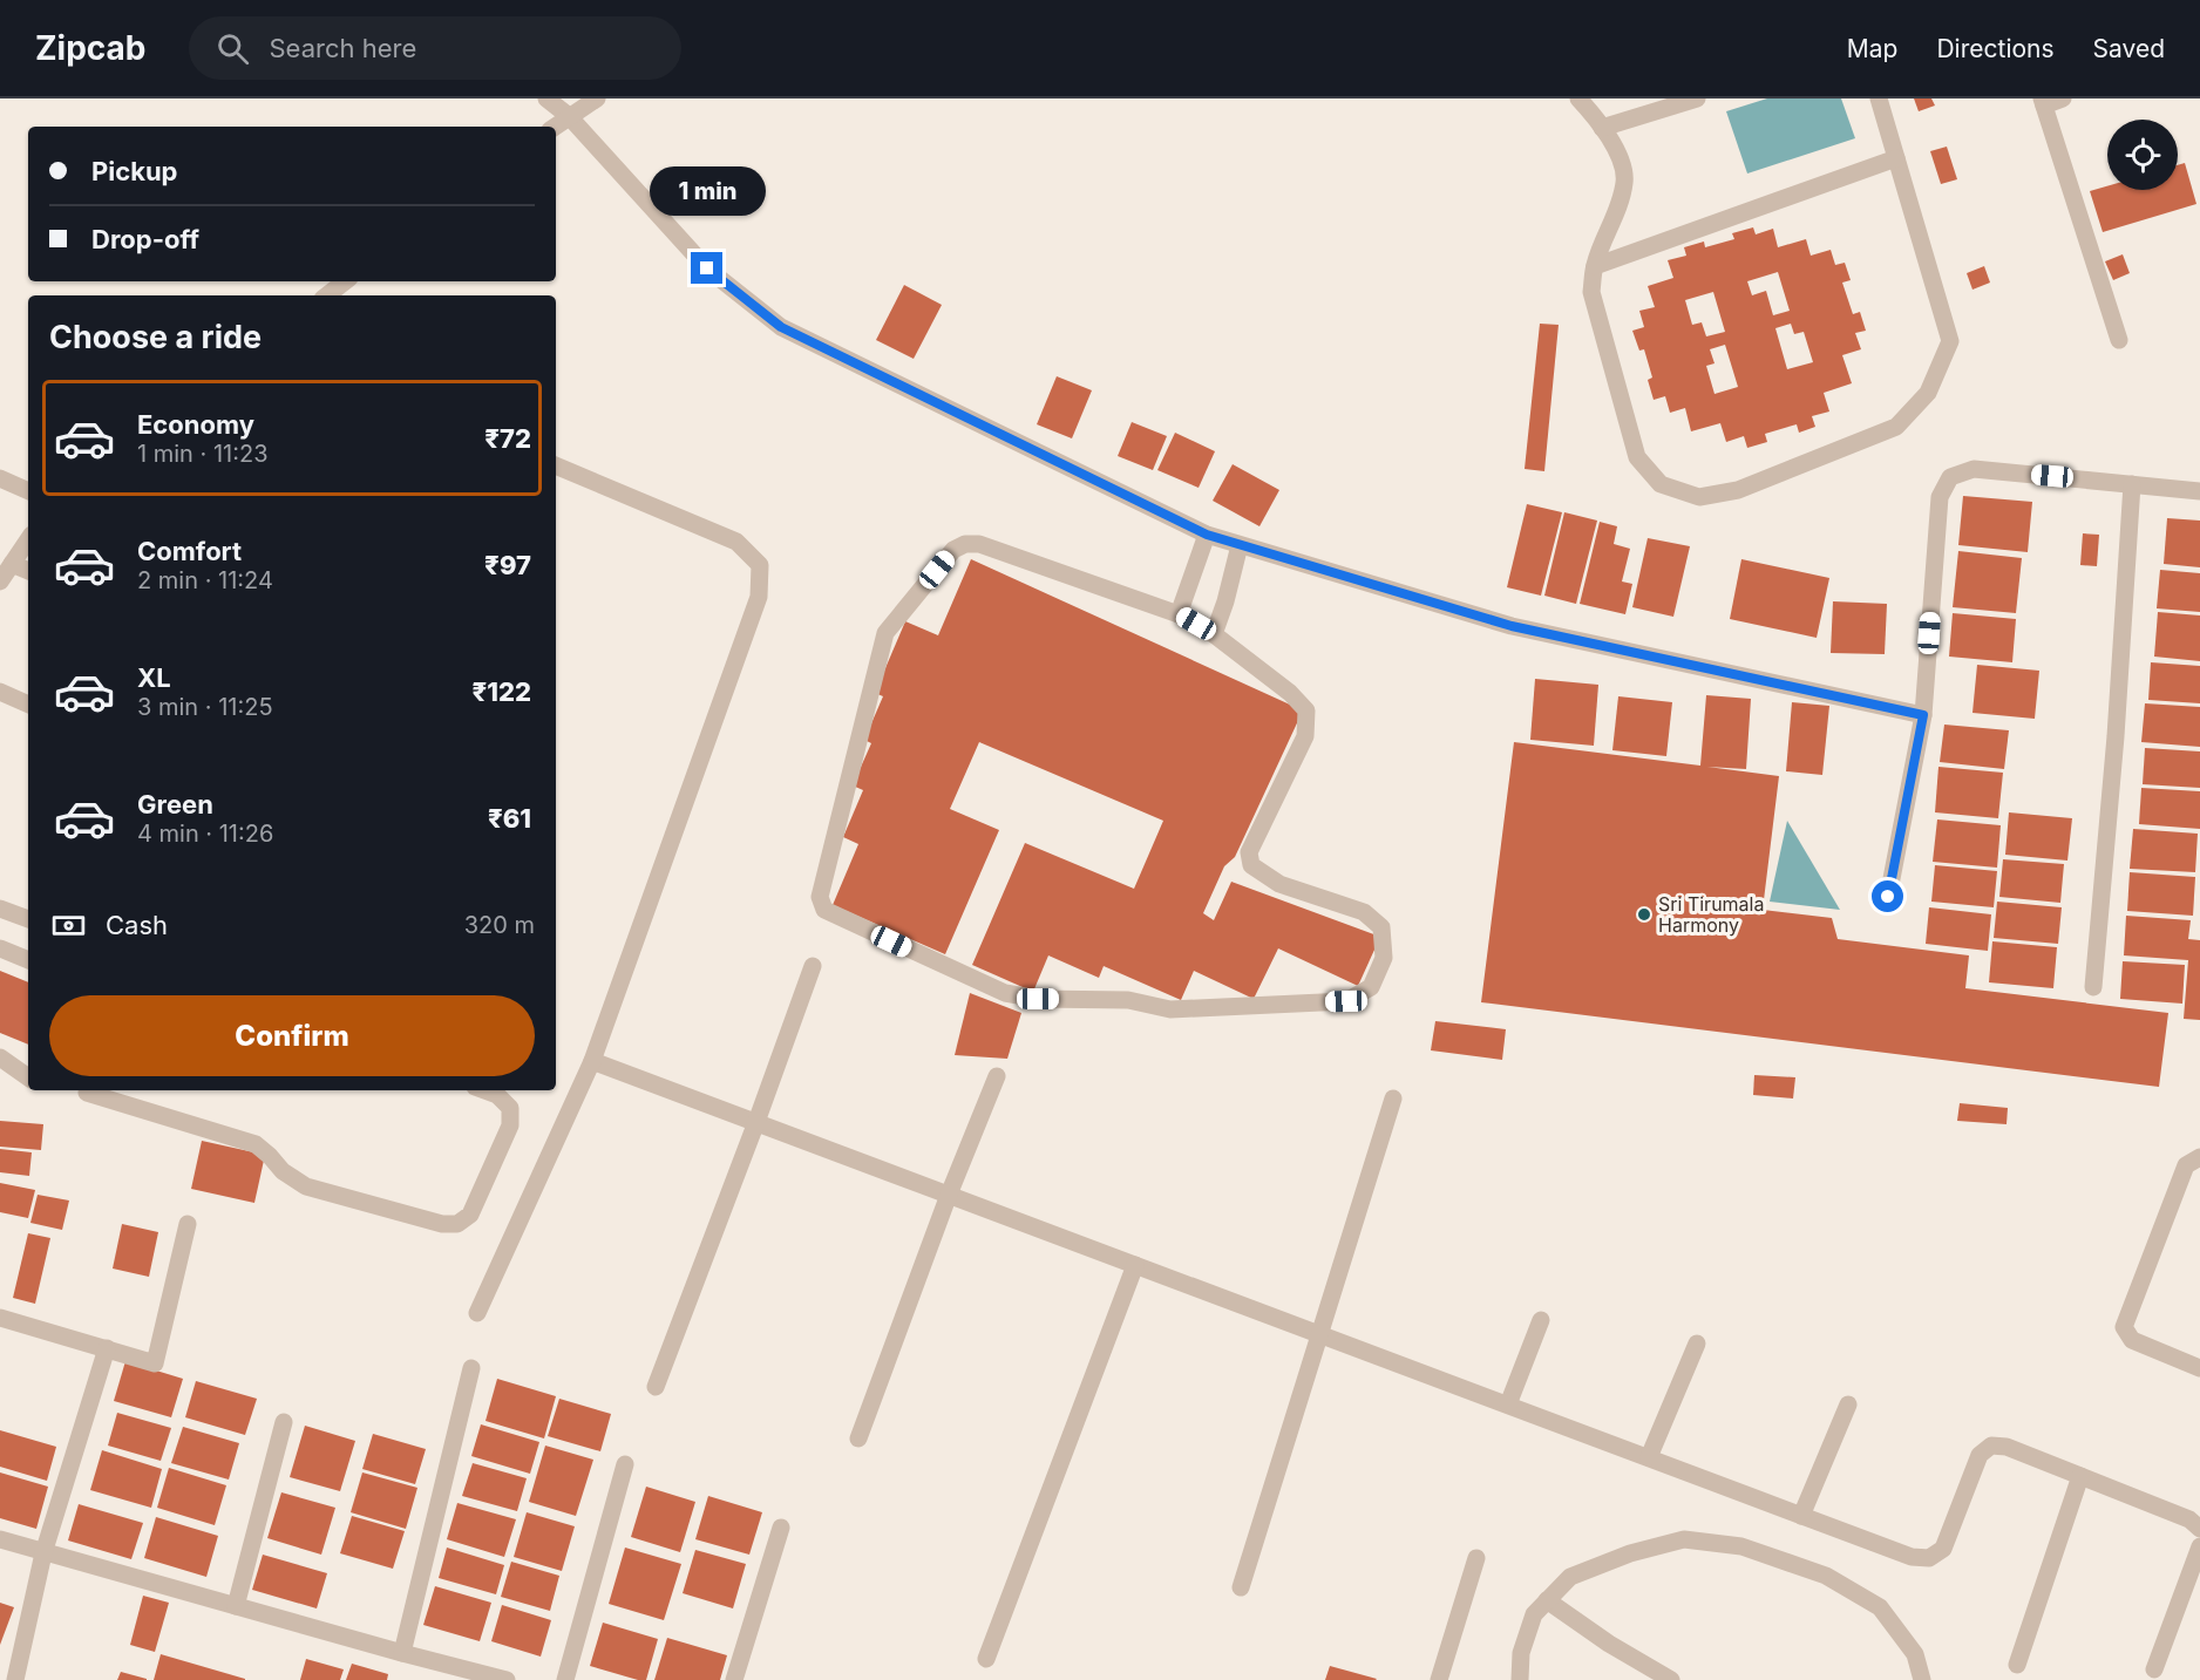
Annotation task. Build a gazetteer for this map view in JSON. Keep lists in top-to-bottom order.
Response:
{
  "places": ["Sri Tirumala Harmony"],
  "page": {
    "header": "Zipcab",
    "search": "Search here",
    "nav": ["Map", "Directions", "Saved"],
    "banner": ["Pickup", "Drop-off"],
    "bubble": "1 min",
    "heading": "Choose a ride",
    "list": [
      {
        "name": "Economy",
        "note": "1 min · 11:23",
        "value": "₹72"
      },
      {
        "name": "Comfort",
        "note": "2 min · 11:24",
        "value": "₹97"
      },
      {
        "name": "XL",
        "note": "3 min · 11:25",
        "value": "₹122"
      },
      {
        "name": "Green",
        "note": "4 min · 11:26",
        "value": "₹61"
      }
    ],
    "pay": ["Cash", "320 m"],
    "buttons": "Confirm"
  }
}
